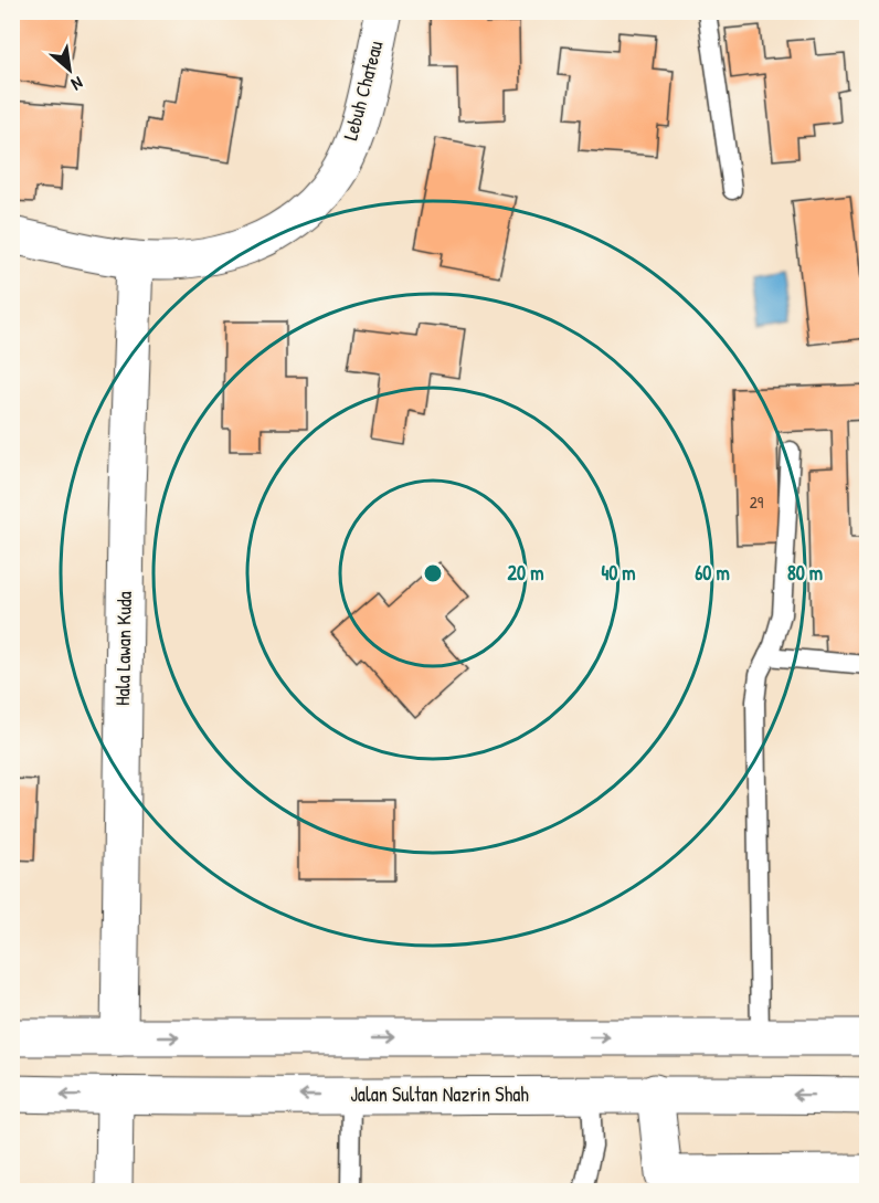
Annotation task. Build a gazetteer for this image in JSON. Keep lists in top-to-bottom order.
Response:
{
  "streets": {
    "main road": ["Lebuh Chateau", "Hala Lawan Kuda", "Jalan Sultan Nazrin Shah"]
  },
  "crossings": [
    ["Lebuh Chateau", "Hala Lawan Kuda"]
  ],
  "house_numbers": ["29"],
  "north": "bottom right",
  "rings": [
    "20 m",
    "40 m",
    "60 m",
    "80 m"
  ]
}
